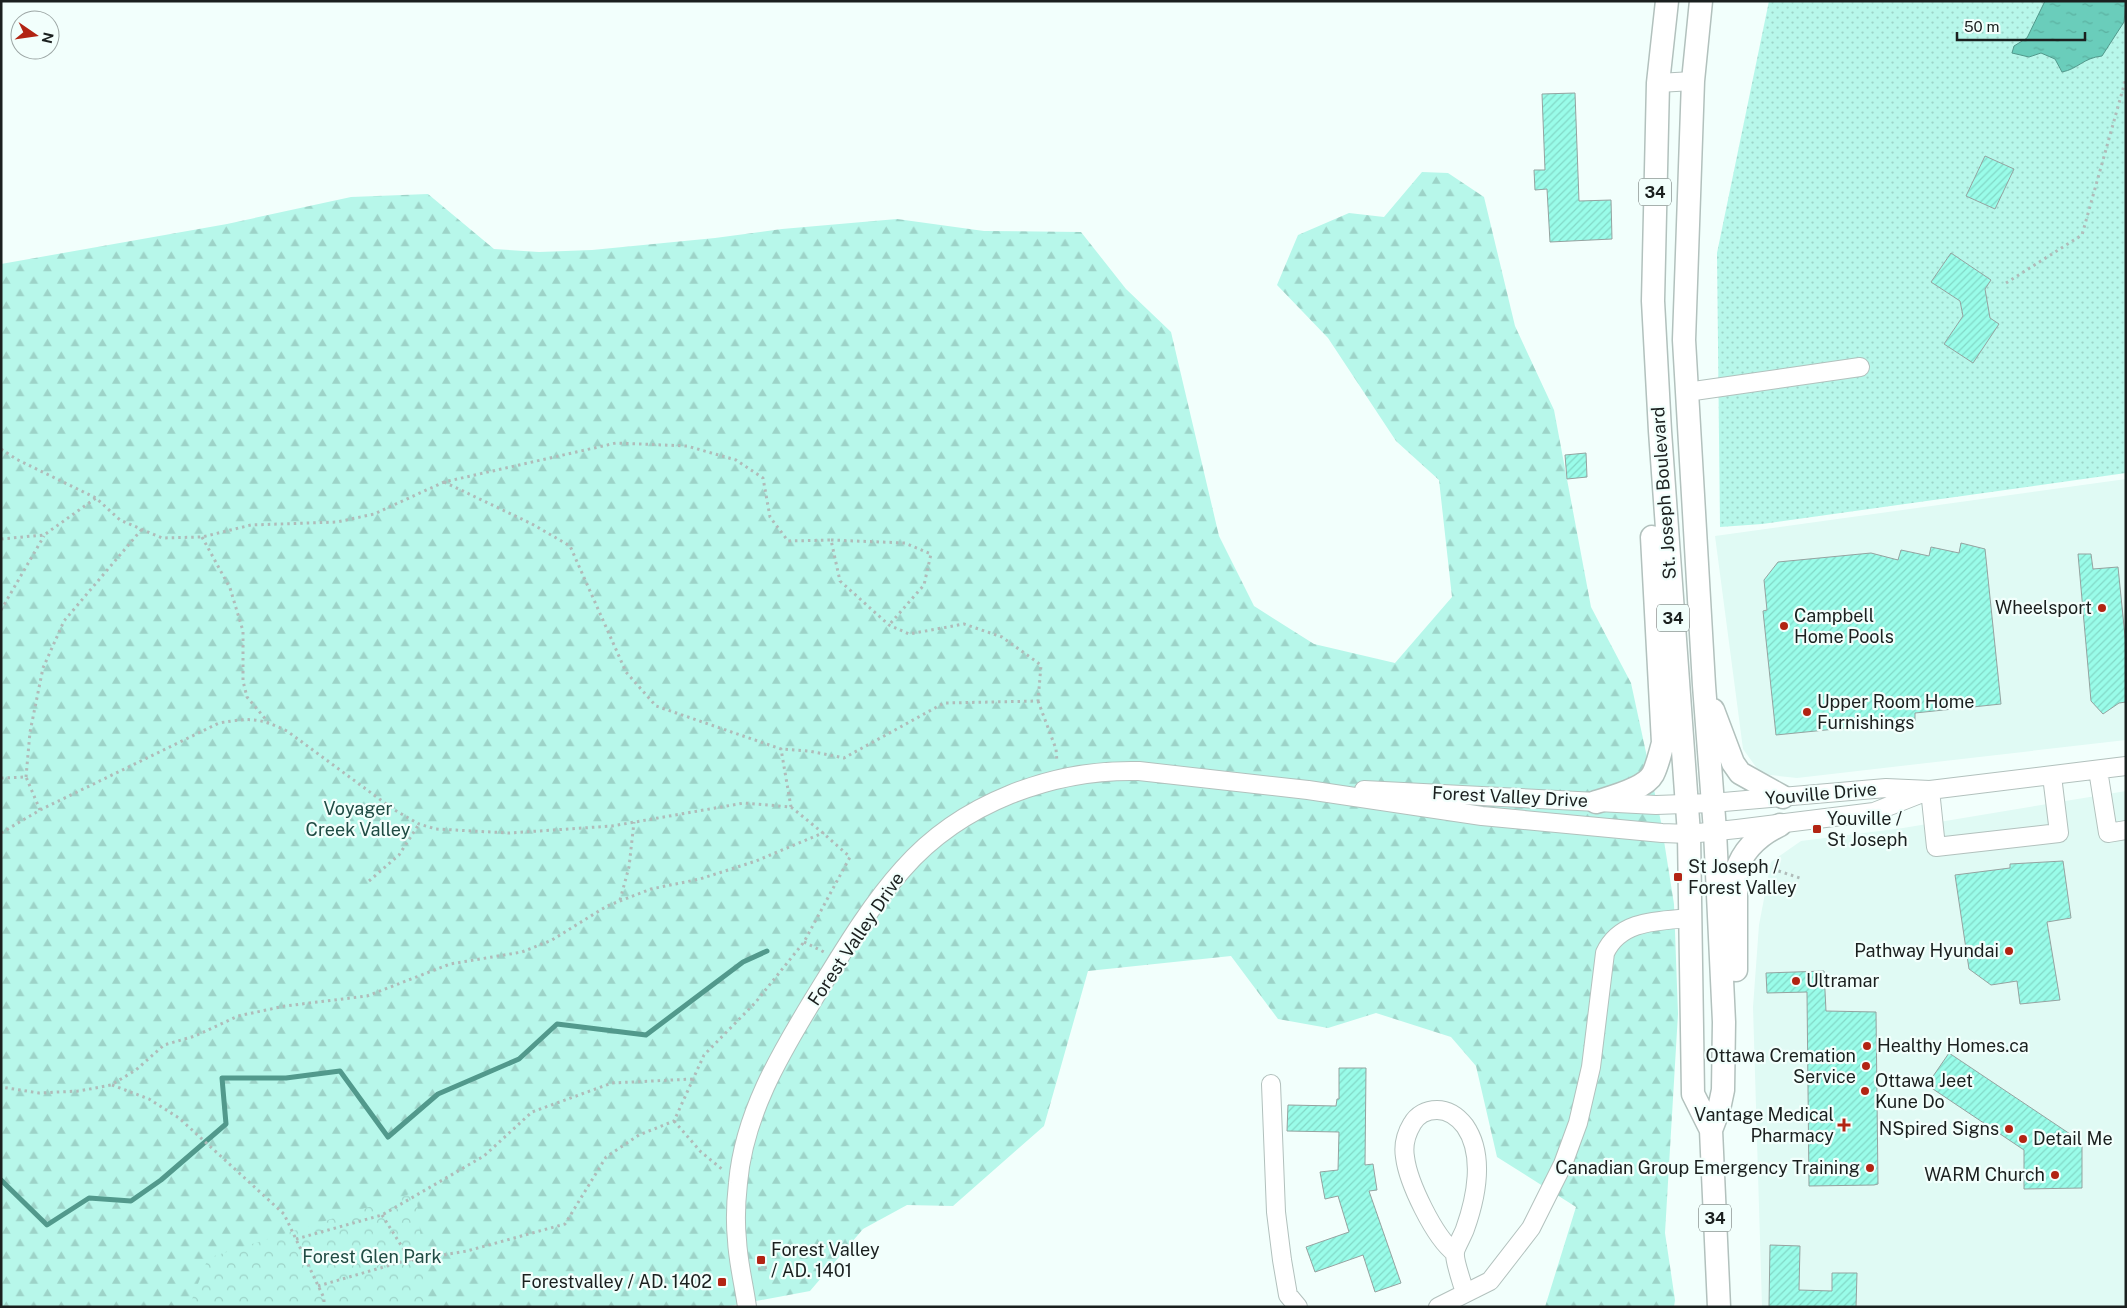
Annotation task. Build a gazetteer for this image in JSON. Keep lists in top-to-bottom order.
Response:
{
  "streets": {
    "main road": ["34", "St. Joseph Boulevard"],
    "street": ["Youville Drive", "Forest Valley Drive"]
  },
  "crossings": [
    ["St. Joseph Boulevard", "Youville Drive"],
    ["St. Joseph Boulevard", "Forest Valley Drive"],
    ["Youville Drive", "Forest Valley Drive"]
  ],
  "parks": ["Voyager Creek Valley", "Forest Glen Park"],
  "places": {
    "other": [
      "Wheelsport",
      "Campbell Home Pools",
      "Upper Room Home Furnishings",
      "Pathway Hyundai",
      "Ultramar",
      "Healthy Homes.ca",
      "Ottawa Cremation Service",
      "Ottawa Jeet Kune Do",
      "NSpired Signs",
      "Detail Me",
      "Canadian Group Emergency Training",
      "WARM Church"
    ],
    "transit": [
      "Youville / St Joseph",
      "St Joseph / Forest Valley",
      "Forest Valley / AD. 1401",
      "Forestvalley / AD. 1402"
    ],
    "health": ["Vantage Medical Pharmacy"]
  },
  "scale_bar": "50 m",
  "north": "right"
}
